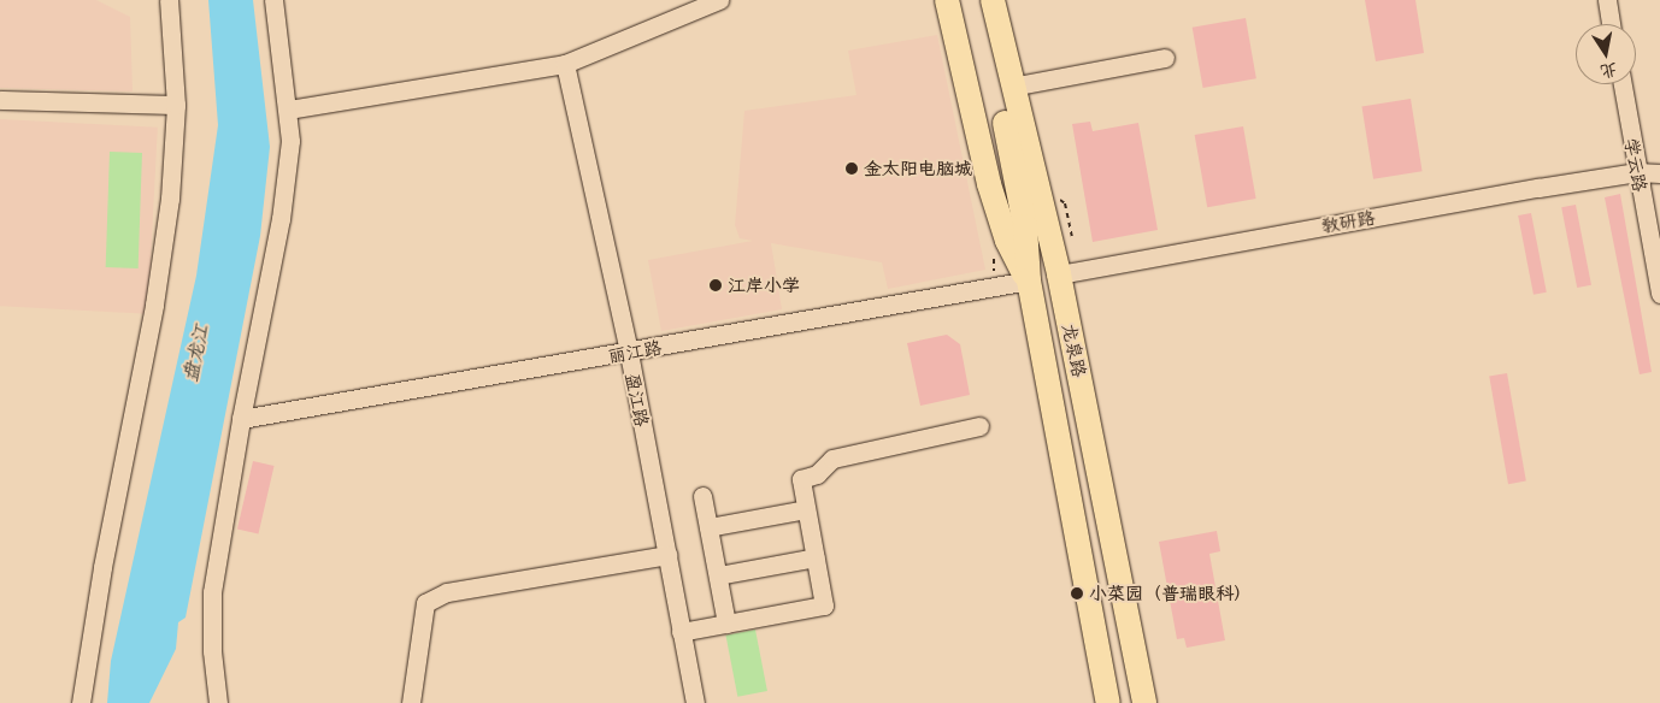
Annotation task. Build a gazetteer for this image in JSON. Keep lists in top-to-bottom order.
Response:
{
  "streets": {
    "main road": ["龙泉路"],
    "street": [
      "学云路",
      "教研路",
      "丽江路",
      "盈江路"
    ]
  },
  "crossings": [
    ["学云路", "教研路"],
    ["教研路", "龙泉路"],
    ["龙泉路", "丽江路"],
    ["丽江路", "盈江路"]
  ],
  "water": ["盘龙江"],
  "places": ["金太阳电脑城", "江岸小学", "小菜园（普瑞眼科）"],
  "north": "bottom"
}
